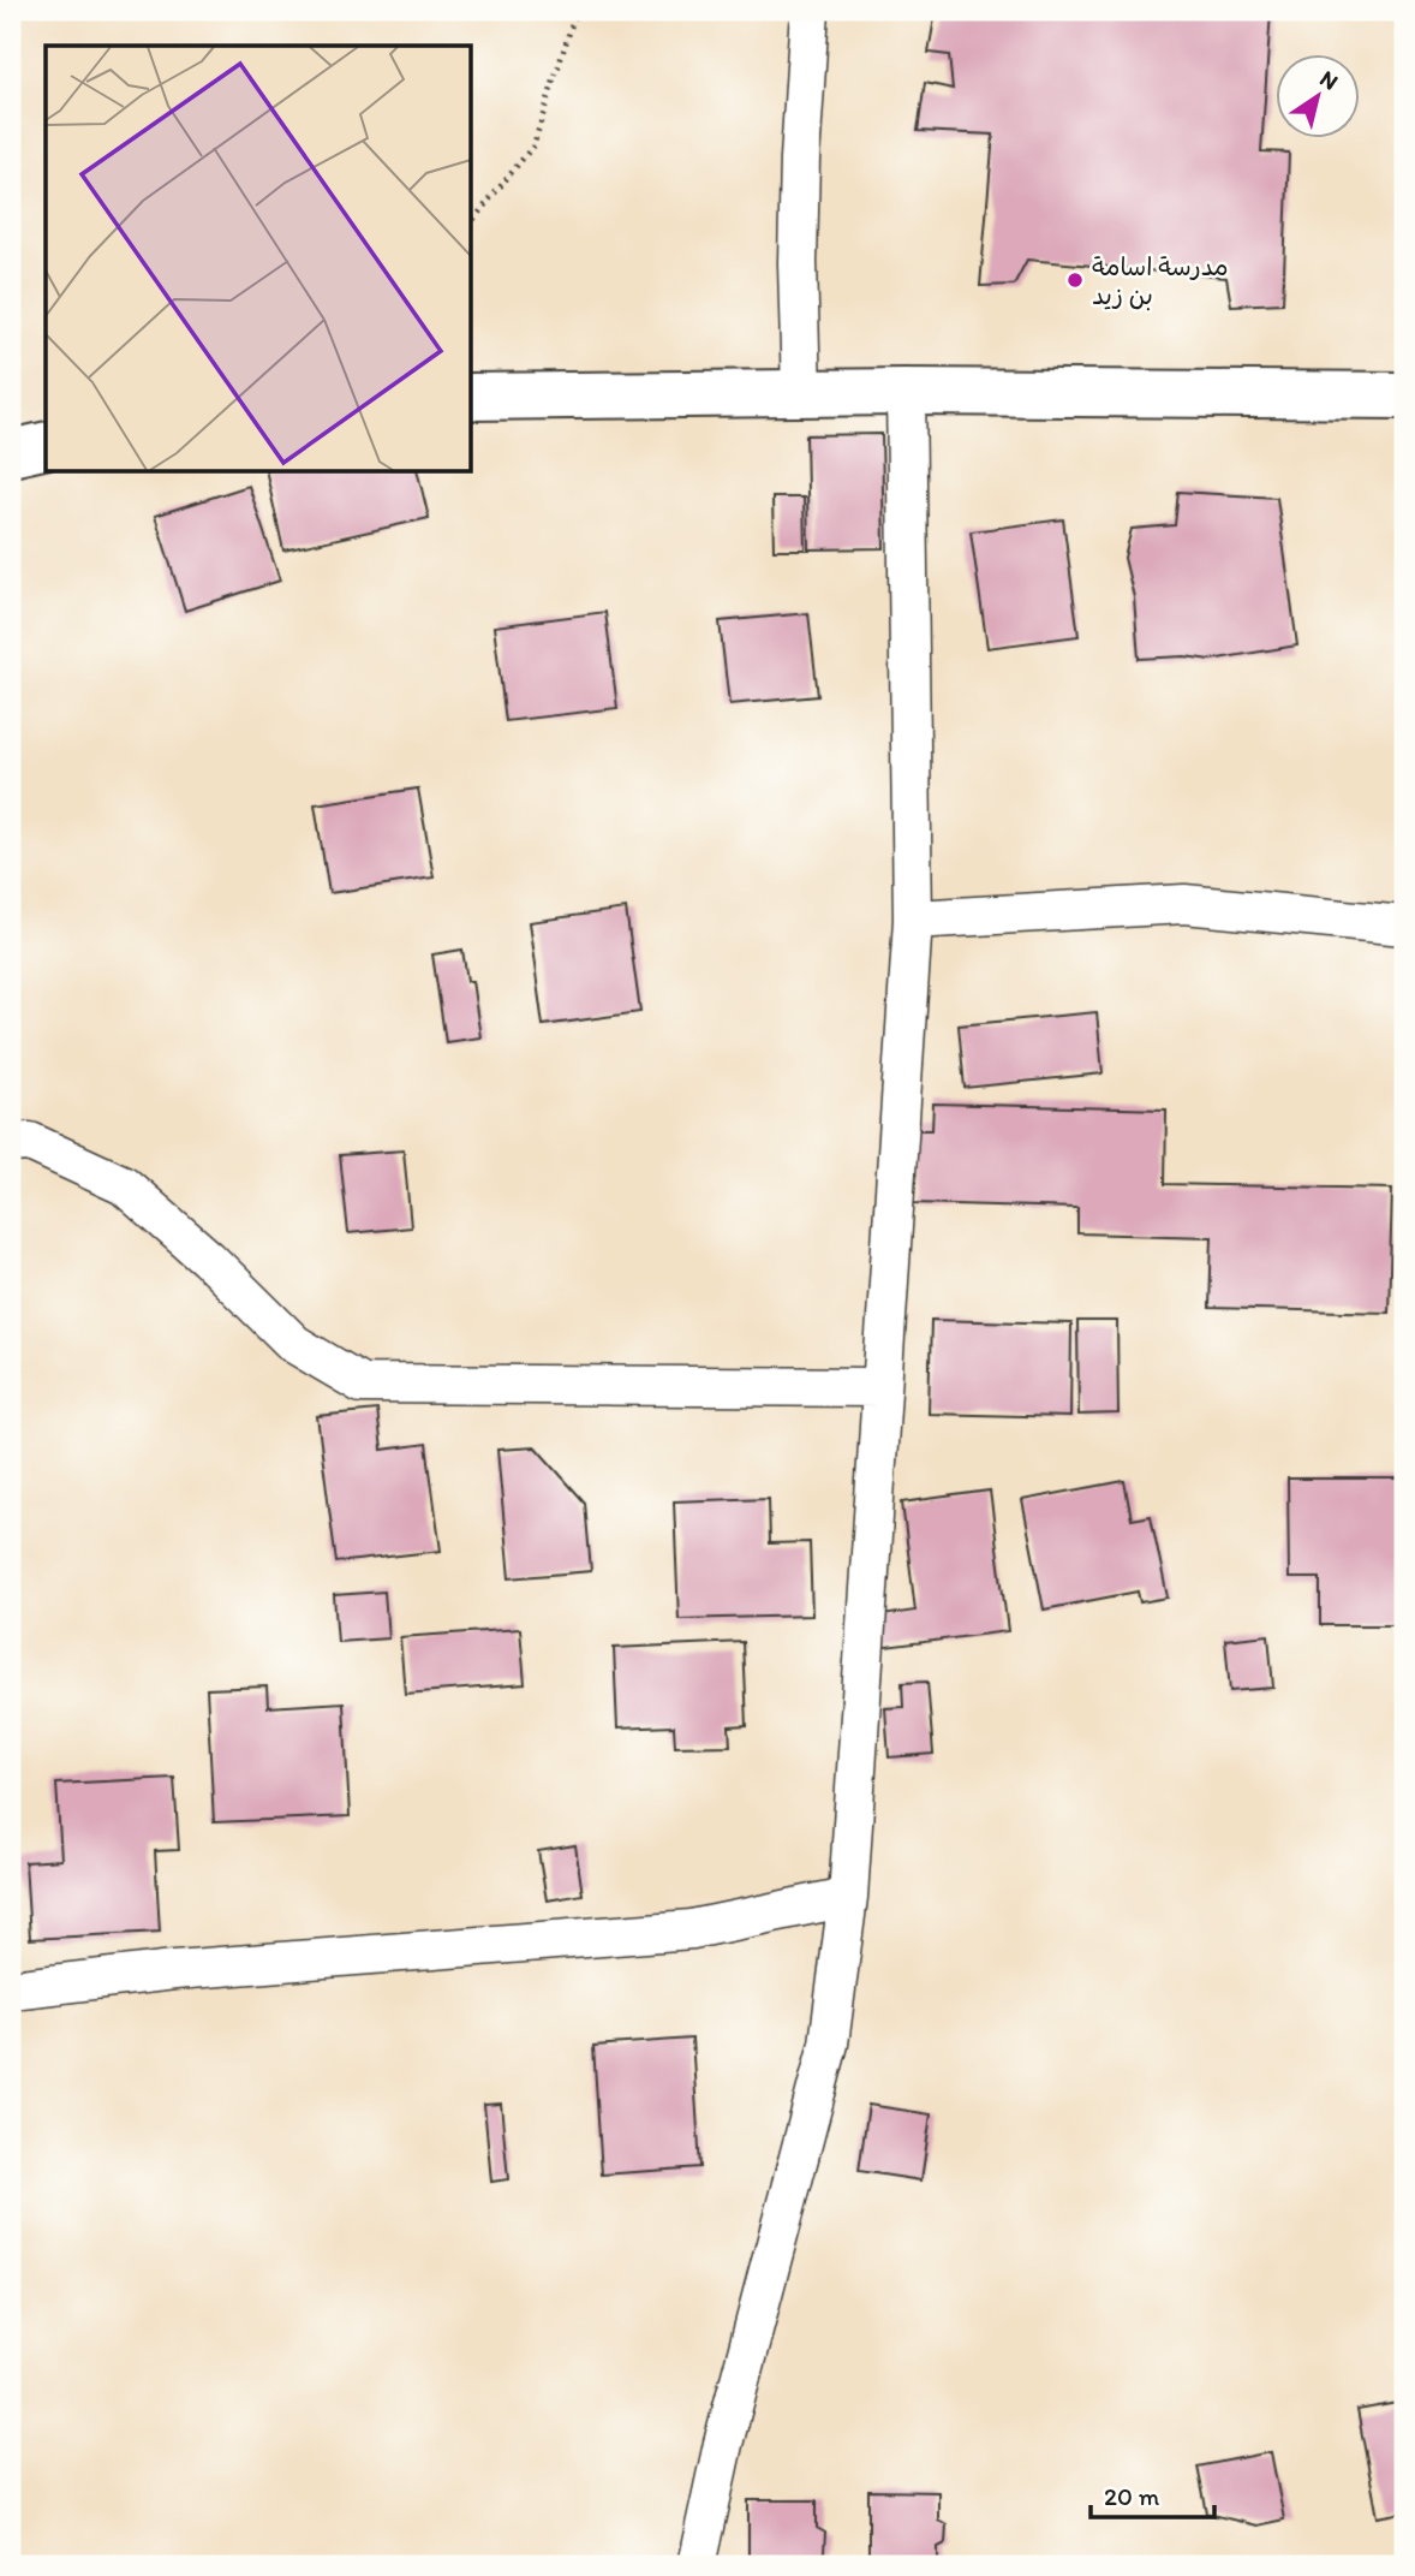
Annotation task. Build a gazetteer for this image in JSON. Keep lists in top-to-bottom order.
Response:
{
  "places": ["مدرسة اسامة بن زيد"],
  "scale_bar": "20 m",
  "north": "top right"
}
